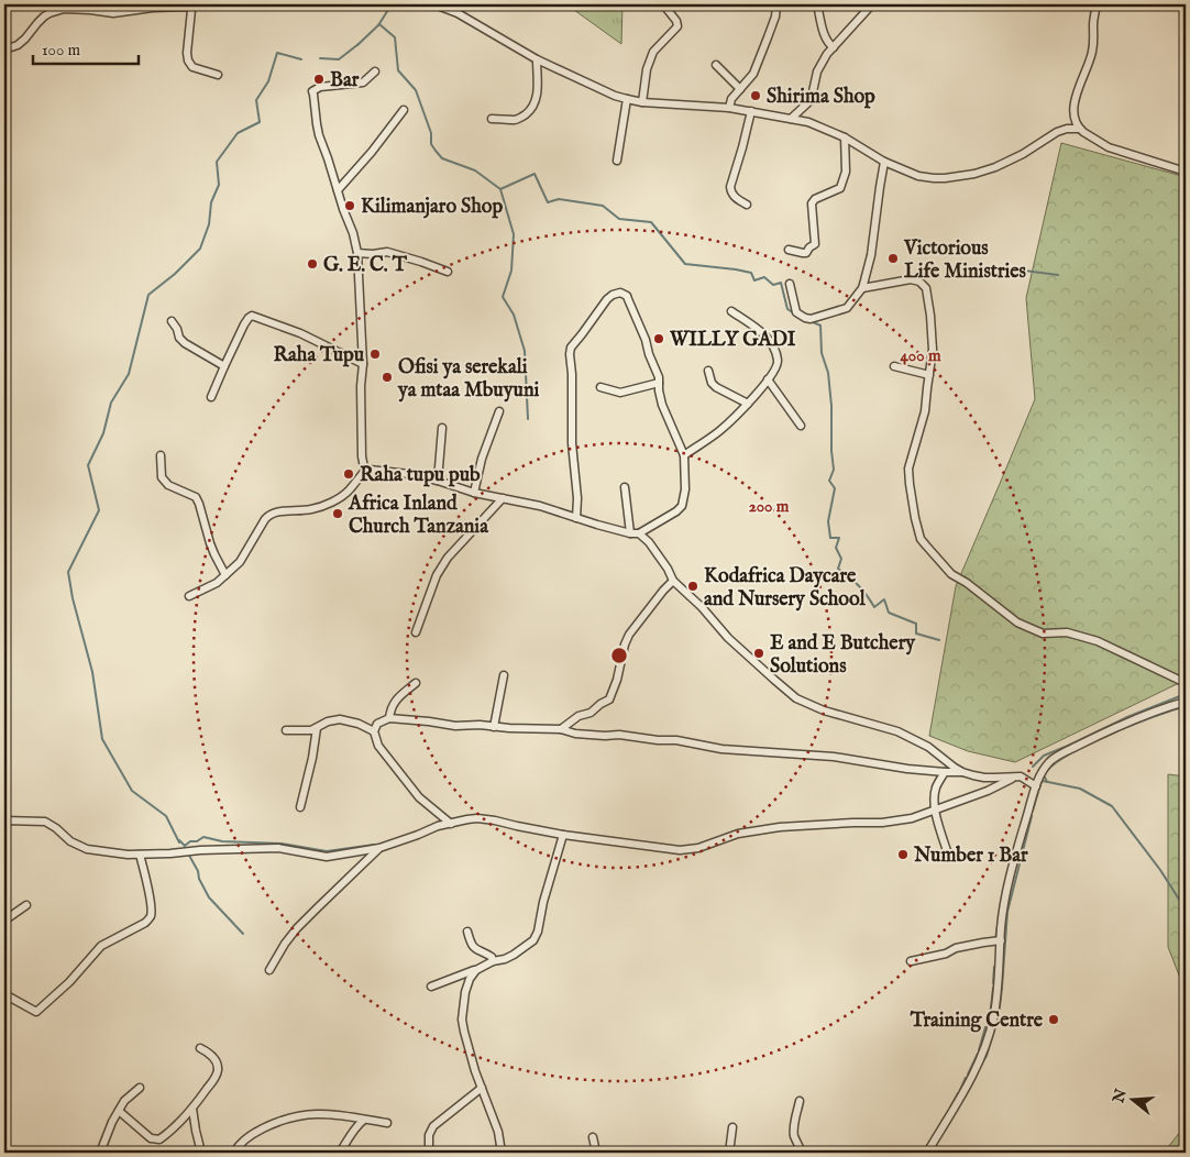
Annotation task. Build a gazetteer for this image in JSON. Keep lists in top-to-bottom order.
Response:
{
  "places": [
    "Bar",
    "Shirima Shop",
    "Kilimanjaro Shop",
    "Victorious Life Ministries",
    "G. E. C. T",
    "WILLY GADI",
    "Raha Tupu",
    "Ofisi ya serekali ya mtaa Mbuyuni",
    "Raha tupu pub",
    "Africa Inland Church Tanzania",
    "Kodafrica Daycare and Nursery School",
    "E and E Butchery Solutions",
    "Number 1 Bar",
    "Training Centre"
  ],
  "scale_bar": "100 m",
  "north": "left",
  "rings": ["400 m", "200 m"]
}
